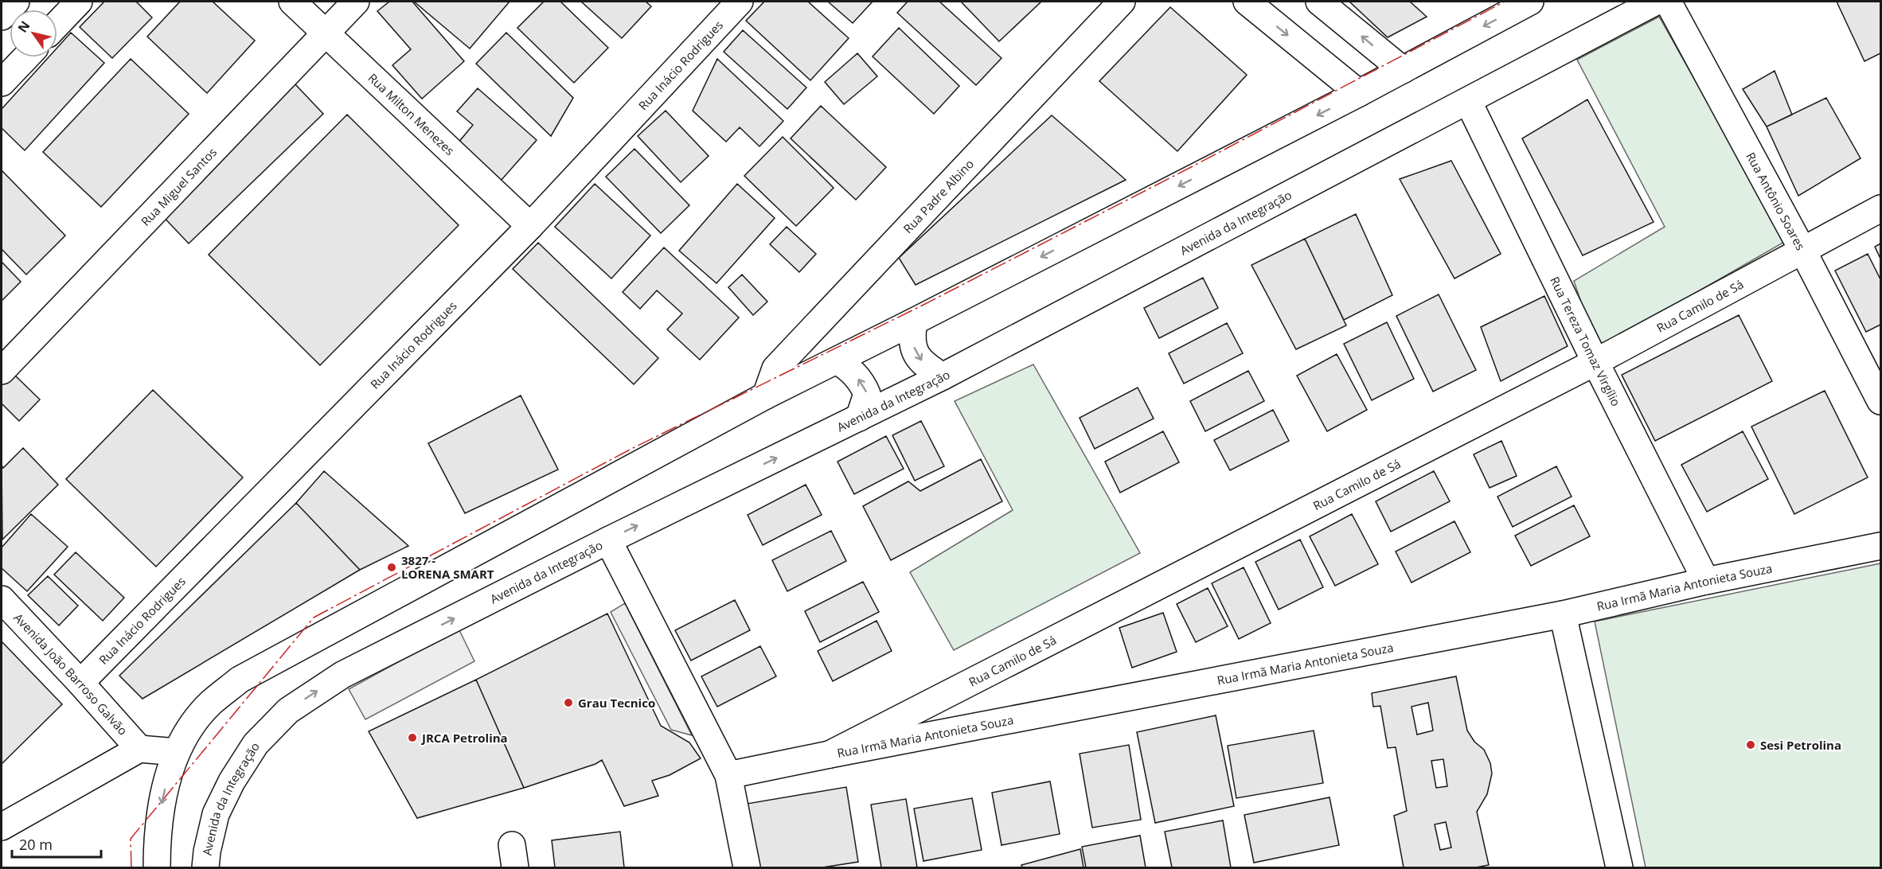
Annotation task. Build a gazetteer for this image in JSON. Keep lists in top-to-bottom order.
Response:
{
  "streets": {
    "street": [
      "Rua Inácio Rodrigues",
      "Rua Milton Menezes",
      "Rua Miguel Santos",
      "Rua Padre Albino",
      "Rua Antônio Soares",
      "Avenida da Integração",
      "Rua Camilo de Sá",
      "Rua Tereza Tomaz Virgílio",
      "Rua Irmã Maria Antonieta Souza",
      "Avenida João Barroso Galvão"
    ]
  },
  "crossings": [
    ["Rua Inácio Rodrigues", "Rua Milton Menezes"],
    ["Rua Inácio Rodrigues", "Avenida João Barroso Galvão"],
    ["Rua Milton Menezes", "Rua Miguel Santos"],
    ["Rua Antônio Soares", "Rua Camilo de Sá"],
    ["Avenida da Integração", "Rua Tereza Tomaz Virgílio"],
    ["Rua Camilo de Sá", "Rua Tereza Tomaz Virgílio"],
    ["Rua Camilo de Sá", "Rua Irmã Maria Antonieta Souza"],
    ["Rua Tereza Tomaz Virgílio", "Rua Irmã Maria Antonieta Souza"]
  ],
  "places": [
    "3827 - LORENA SMART",
    "Grau Tecnico",
    "JRCA Petrolina",
    "Sesi Petrolina"
  ],
  "scale_bar": "20 m",
  "north": "top left"
}
